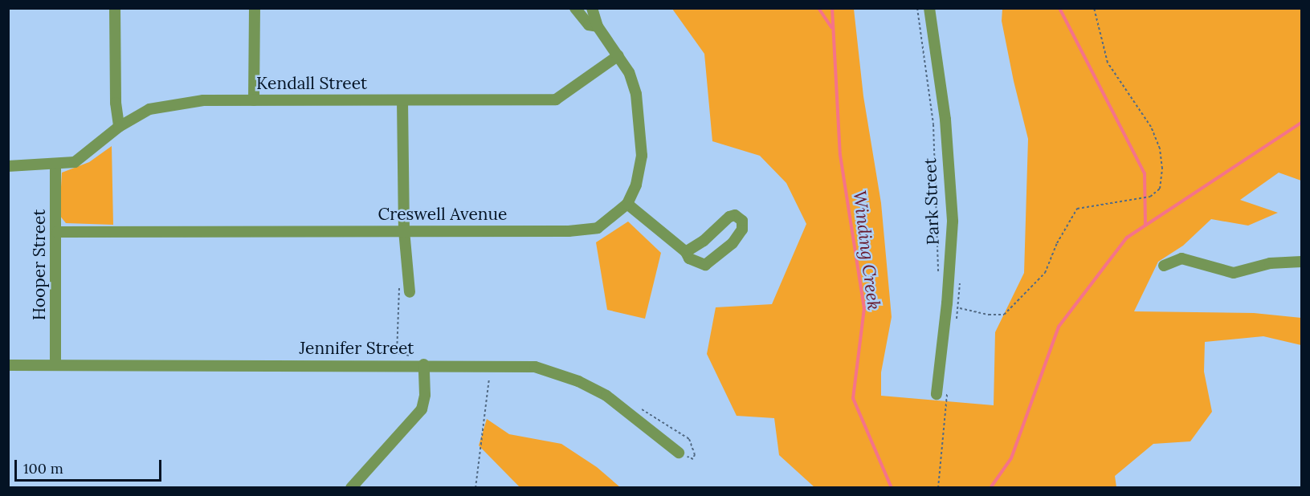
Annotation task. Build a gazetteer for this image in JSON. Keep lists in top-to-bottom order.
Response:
{
  "streets": {
    "street": [
      "Kendall Street",
      "Park Street",
      "Creswell Avenue",
      "Hooper Street",
      "Jennifer Street"
    ]
  },
  "crossings": [
    ["Kendall Street", "Creswell Avenue"],
    ["Kendall Street", "Hooper Street"],
    ["Creswell Avenue", "Hooper Street"],
    ["Hooper Street", "Jennifer Street"]
  ],
  "water": ["Winding Creek"],
  "scale_bar": "100 m"
}
